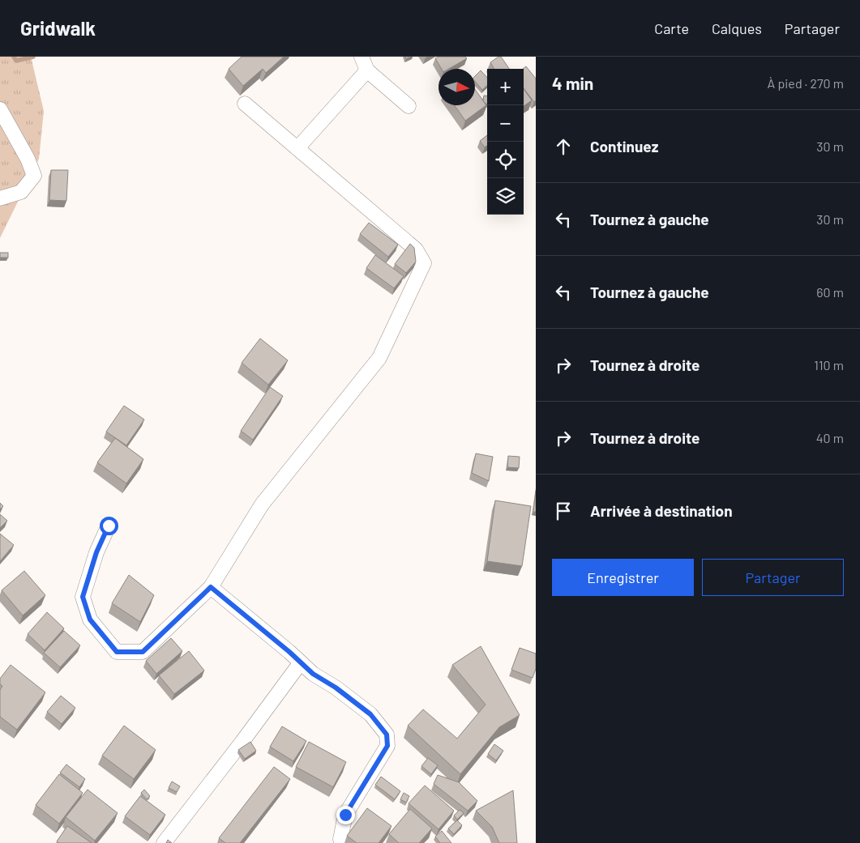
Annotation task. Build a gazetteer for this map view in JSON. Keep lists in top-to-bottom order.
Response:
{
  "north": "right",
  "page": {
    "header": "Gridwalk",
    "nav": ["Carte", "Calques", "Partager"],
    "heading": ["4 min", "À pied · 270 m"],
    "map_buttons": ["+", "−"],
    "list": [
      ["Continuez", "30 m"],
      ["Tournez à gauche", "30 m"],
      ["Tournez à gauche", "60 m"],
      ["Tournez à droite", "110 m"],
      ["Tournez à droite", "40 m"],
      "Arrivée à destination"
    ],
    "buttons": ["Enregistrer", "Partager"]
  }
}
